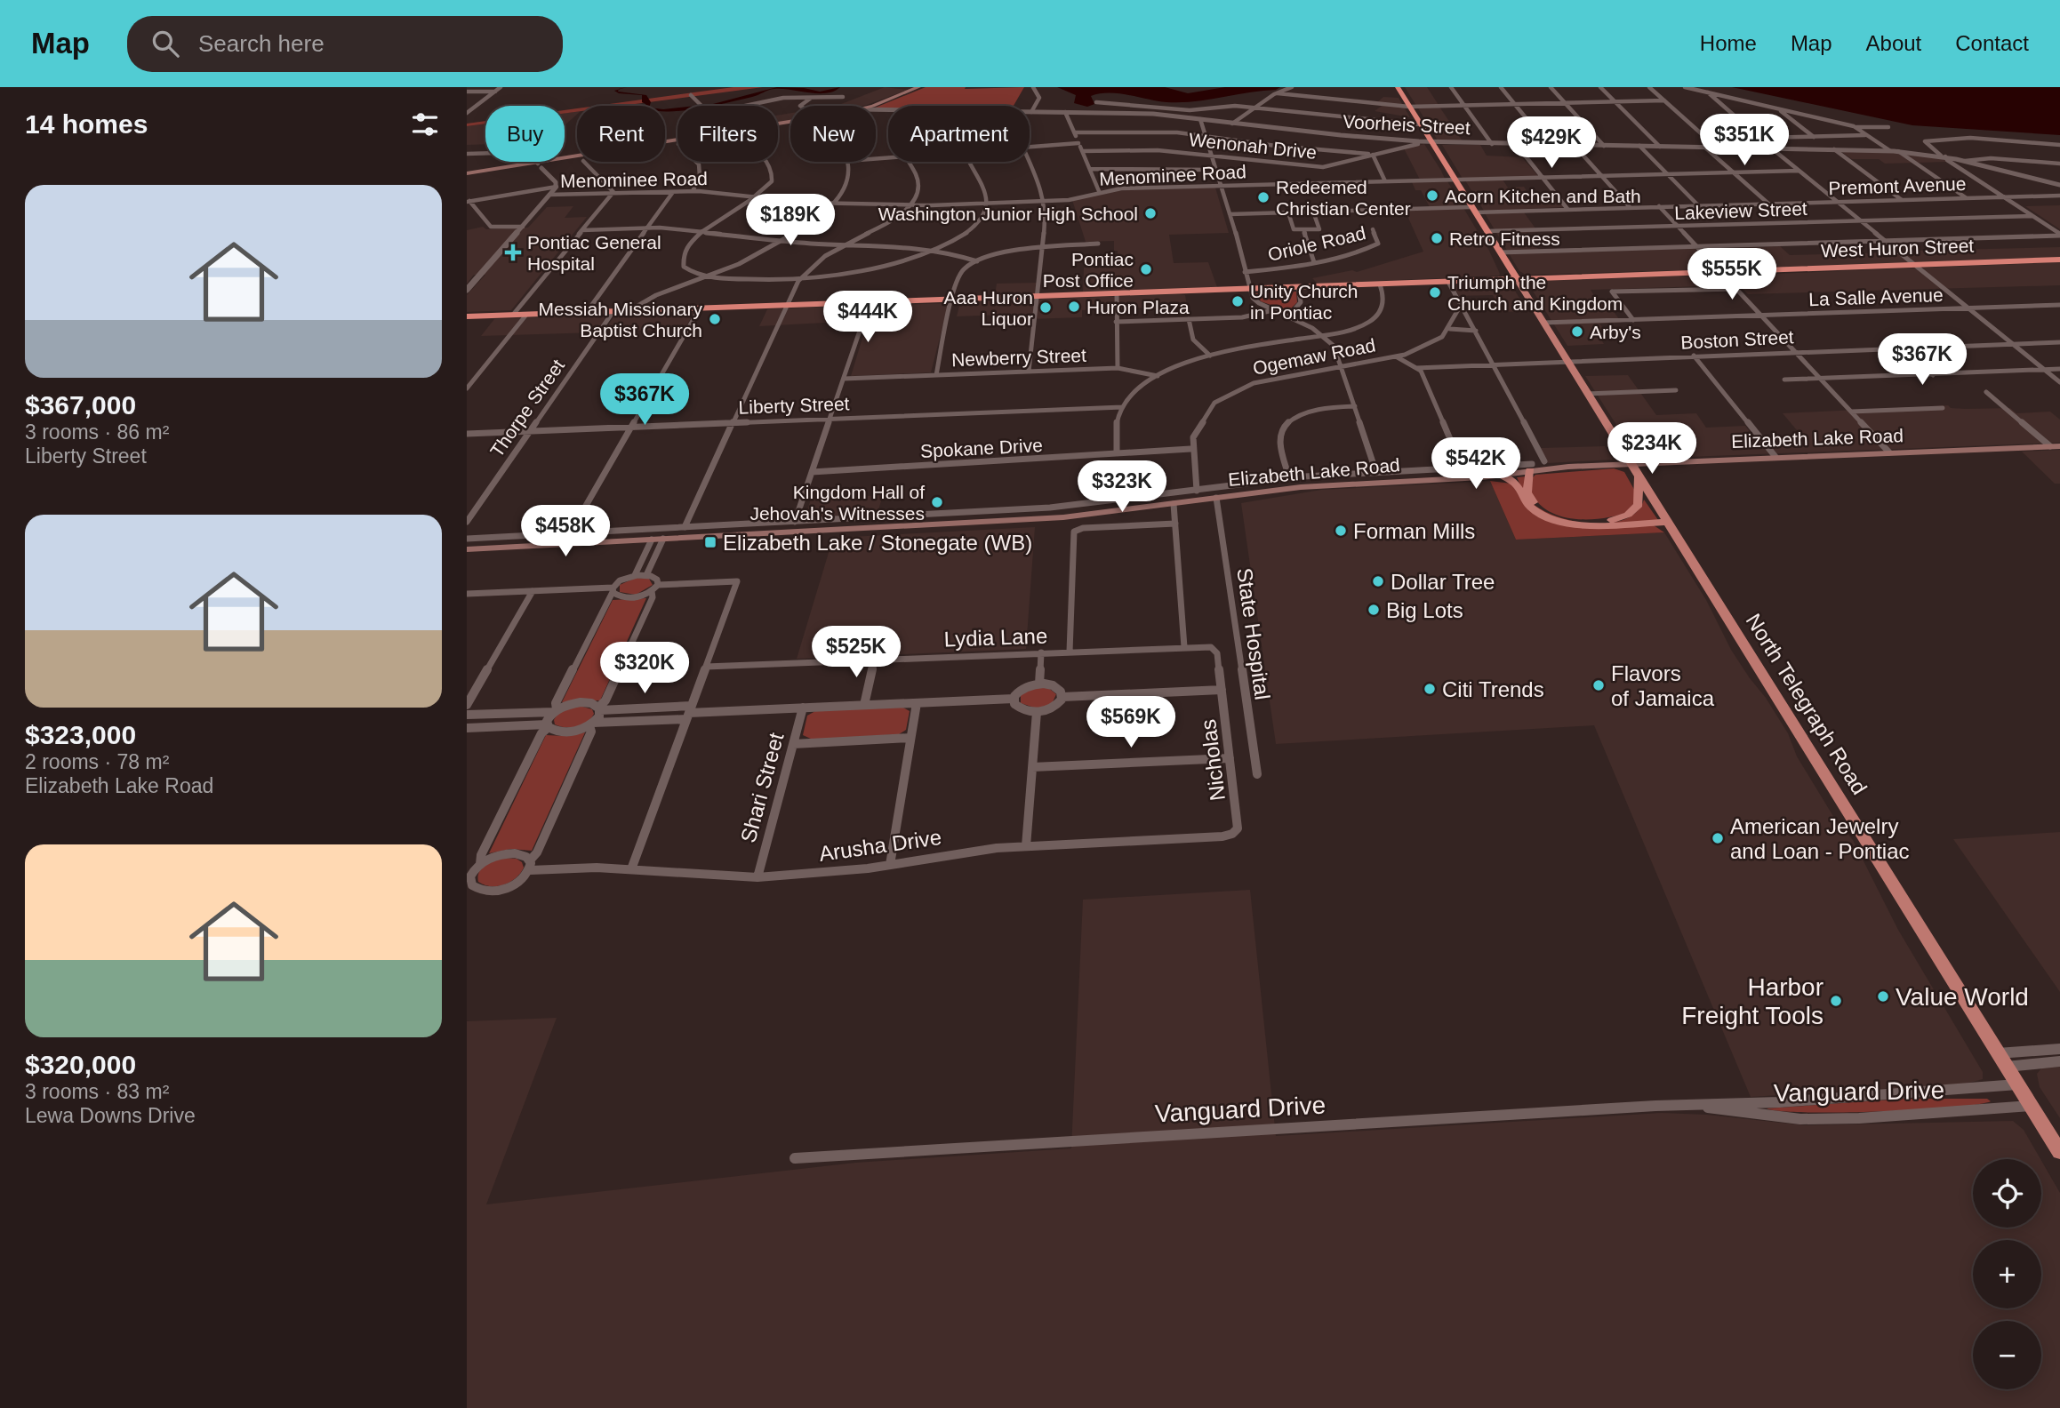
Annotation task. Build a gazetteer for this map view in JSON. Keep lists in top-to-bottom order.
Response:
{
  "streets": {
    "highway": ["West Huron Street"],
    "main road": ["Elizabeth Lake Road", "North Telegraph Road"],
    "street": [
      "Voorheis Street",
      "Wenonah Drive",
      "Menominee Road",
      "Premont Avenue",
      "Lakeview Street",
      "Oriole Road",
      "La Salle Avenue",
      "Boston Street",
      "Ogemaw Road",
      "Newberry Street",
      "Liberty Street",
      "Thorpe Street",
      "Spokane Drive",
      "State Hospital",
      "Lydia Lane",
      "Nicholas",
      "Shari Street",
      "Arusha Drive",
      "Vanguard Drive"
    ]
  },
  "crossings": [
    ["West Huron Street", "Thorpe Street"],
    ["West Huron Street", "North Telegraph Road"],
    ["La Salle Avenue", "North Telegraph Road"],
    ["Boston Street", "North Telegraph Road"],
    ["Ogemaw Road", "Elizabeth Lake Road"],
    ["Ogemaw Road", "Spokane Drive"],
    ["Liberty Street", "Thorpe Street"],
    ["Elizabeth Lake Road", "State Hospital"],
    ["Elizabeth Lake Road", "North Telegraph Road"],
    ["Lydia Lane", "Nicholas"],
    ["North Telegraph Road", "Vanguard Drive"],
    ["Nicholas", "Arusha Drive"],
    ["Shari Street", "Arusha Drive"]
  ],
  "places": {
    "other": [
      "Acorn Kitchen and Bath",
      "Redeemed Christian Center",
      "Washington Junior High School",
      "Retro Fitness",
      "Pontiac Post Office",
      "Triumph the Church and Kingdom",
      "Unity Church in Pontiac",
      "Huron Plaza",
      "Aaa Huron Liquor",
      "Messiah Missionary Baptist Church",
      "Arby's",
      "Kingdom Hall of Jehovah's Witnesses",
      "Forman Mills",
      "Dollar Tree",
      "Big Lots",
      "Flavors of Jamaica",
      "Citi Trends",
      "American Jewelry and Loan - Pontiac",
      "Value World",
      "Harbor Freight Tools"
    ],
    "health": ["Pontiac General Hospital"],
    "transit": ["Elizabeth Lake / Stonegate (WB)"]
  },
  "page": {
    "header": "Map",
    "search": "Search here",
    "nav": [
      "Home",
      "Map",
      "About",
      "Contact"
    ],
    "heading": "14 homes",
    "chip": [
      "Buy",
      "Rent",
      "Filters",
      "New",
      "Apartment"
    ],
    "price": [
      "$351K",
      "$429K",
      "$189K",
      "$555K",
      "$444K",
      "$367K",
      "$367K",
      "$234K",
      "$542K",
      "$323K",
      "$458K",
      "$525K",
      "$320K",
      "$569K"
    ],
    "list": [
      {
        "name": "$367,000",
        "note": "3 rooms · 86 m² · Liberty Street"
      },
      {
        "name": "$323,000",
        "note": "2 rooms · 78 m² · Elizabeth Lake Road"
      },
      {
        "name": "$320,000",
        "note": "3 rooms · 83 m² · Lewa Downs Drive"
      }
    ],
    "map_buttons": ["+", "−"]
  }
}
